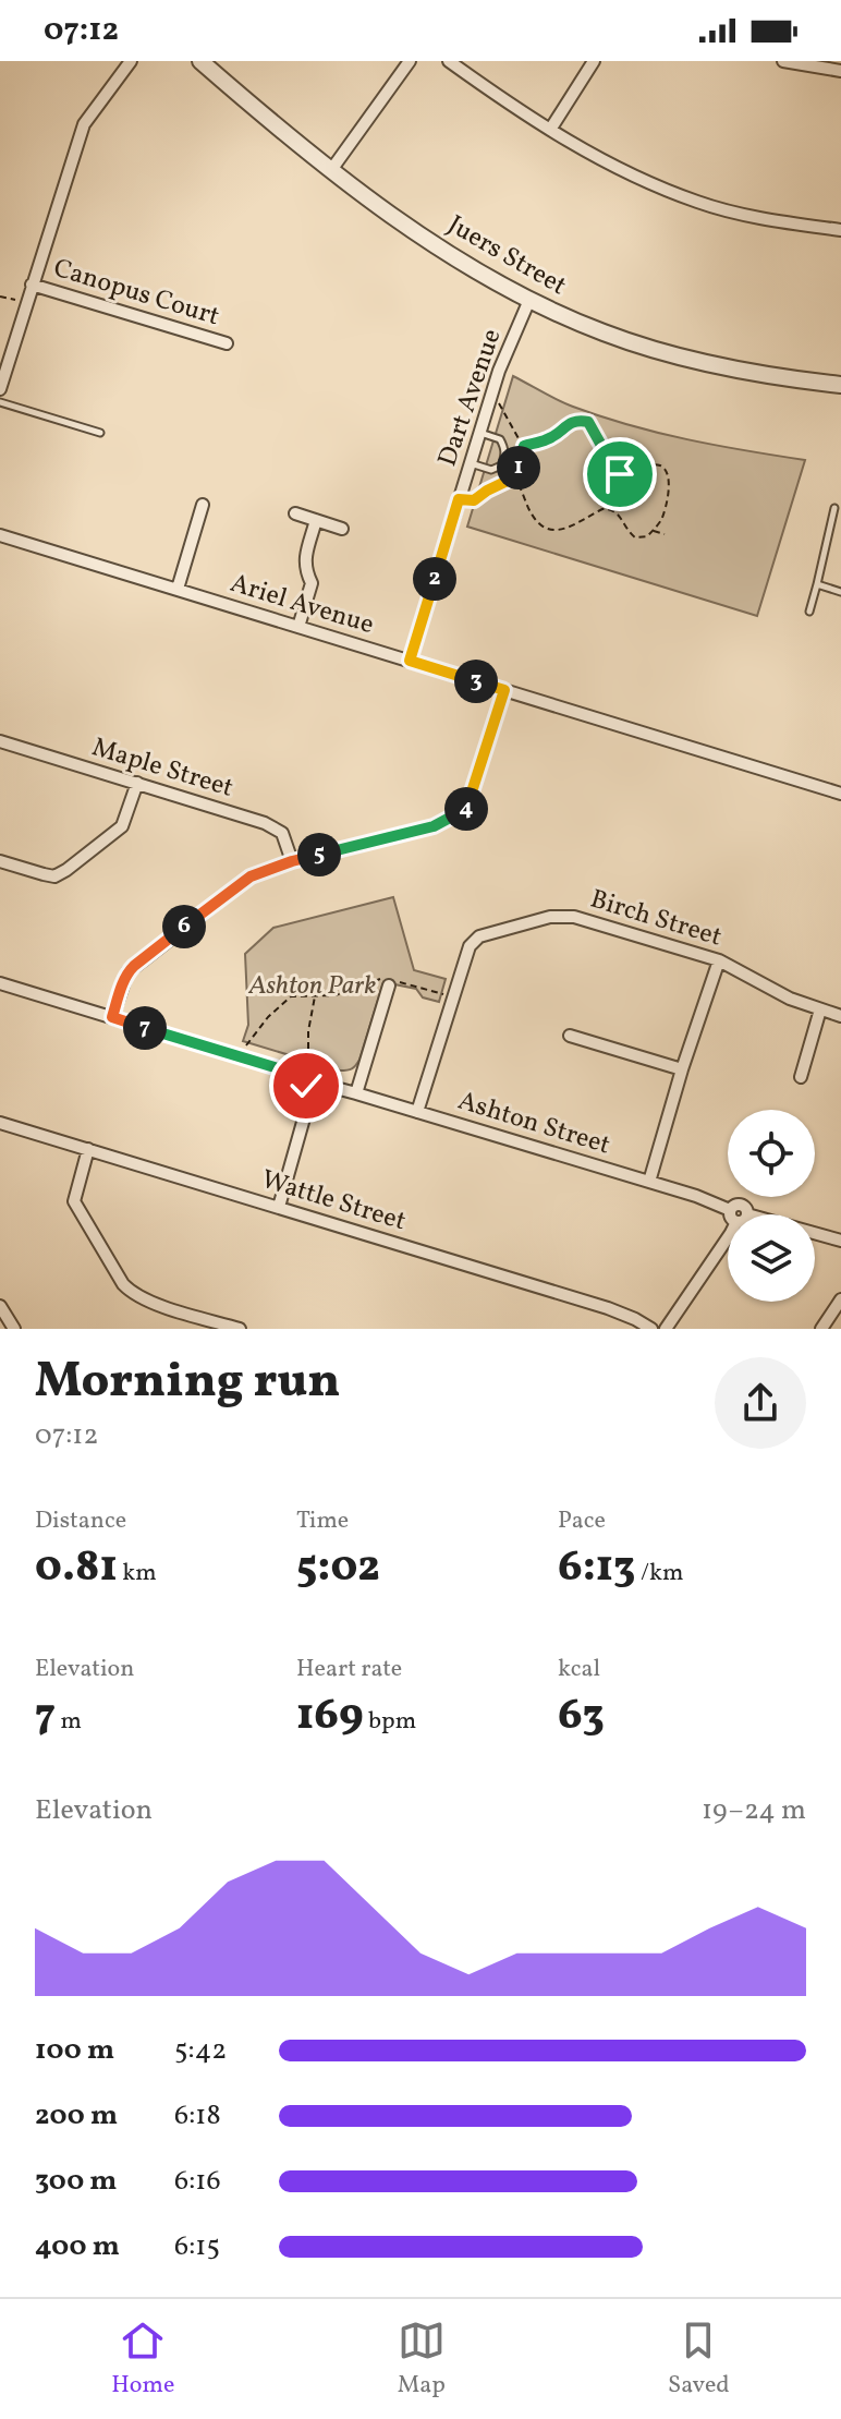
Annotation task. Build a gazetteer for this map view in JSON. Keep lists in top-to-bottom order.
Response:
{
  "streets": {
    "street": [
      "Juers Street",
      "Canopus Court",
      "Dart Avenue",
      "Ariel Avenue",
      "Maple Street",
      "Birch Street",
      "Ashton Street",
      "Wattle Street"
    ]
  },
  "crossings": [
    ["Juers Street", "Dart Avenue"],
    ["Dart Avenue", "Ariel Avenue"],
    ["Birch Street", "Ashton Street"]
  ],
  "parks": ["Ashton Park"],
  "page": {
    "status": "07:12",
    "pins": [
      "1",
      "2",
      "3",
      "4",
      "5",
      "6",
      "7"
    ],
    "heading": ["Morning run", "07:12"],
    "stats": [
      ["Distance", "0.81 km"],
      ["Time", "5:02"],
      ["Pace", "6:13 /km"],
      ["Elevation", "7 m"],
      ["Heart rate", "169 bpm"],
      ["kcal", "63"]
    ],
    "chart": ["Elevation", "19–24 m"],
    "list": [
      {
        "name": "100 m",
        "note": "5:42"
      },
      {
        "name": "200 m",
        "note": "6:18"
      },
      {
        "name": "300 m",
        "note": "6:16"
      },
      {
        "name": "400 m",
        "note": "6:15"
      }
    ],
    "tabs": ["Home", "Map", "Saved"]
  }
}
